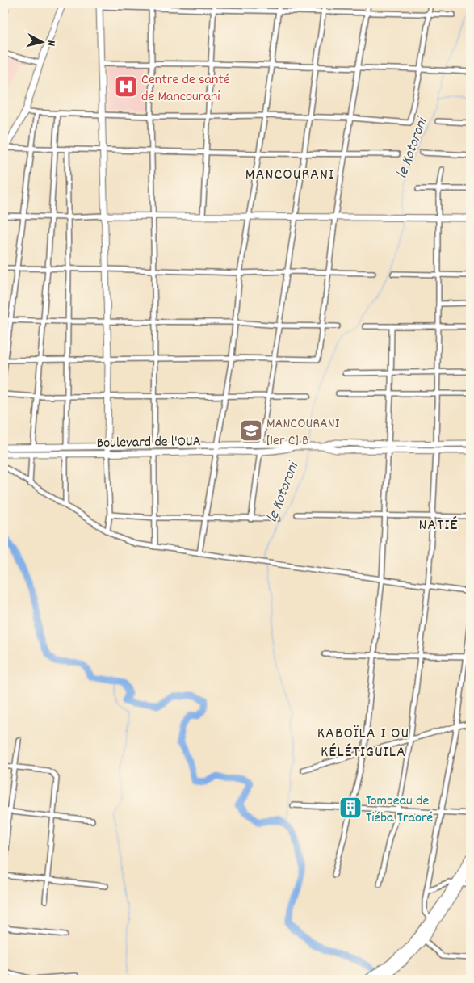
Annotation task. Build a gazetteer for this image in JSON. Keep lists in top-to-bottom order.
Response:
{
  "streets": {
    "street": ["Boulevard de l'OUA"]
  },
  "districts": ["MANCOURANI", "NATIÉ", "KABOÏLA I OU KÉLÉTIGUILA"],
  "water": ["le Kotoroni"],
  "places": {
    "hospital": ["Centre de santé de Mancourani"],
    "school or university": ["MANCOURANI [1er C] B"],
    "building": ["Tombeau de Tiéba Traoré"]
  },
  "north": "right"
}
